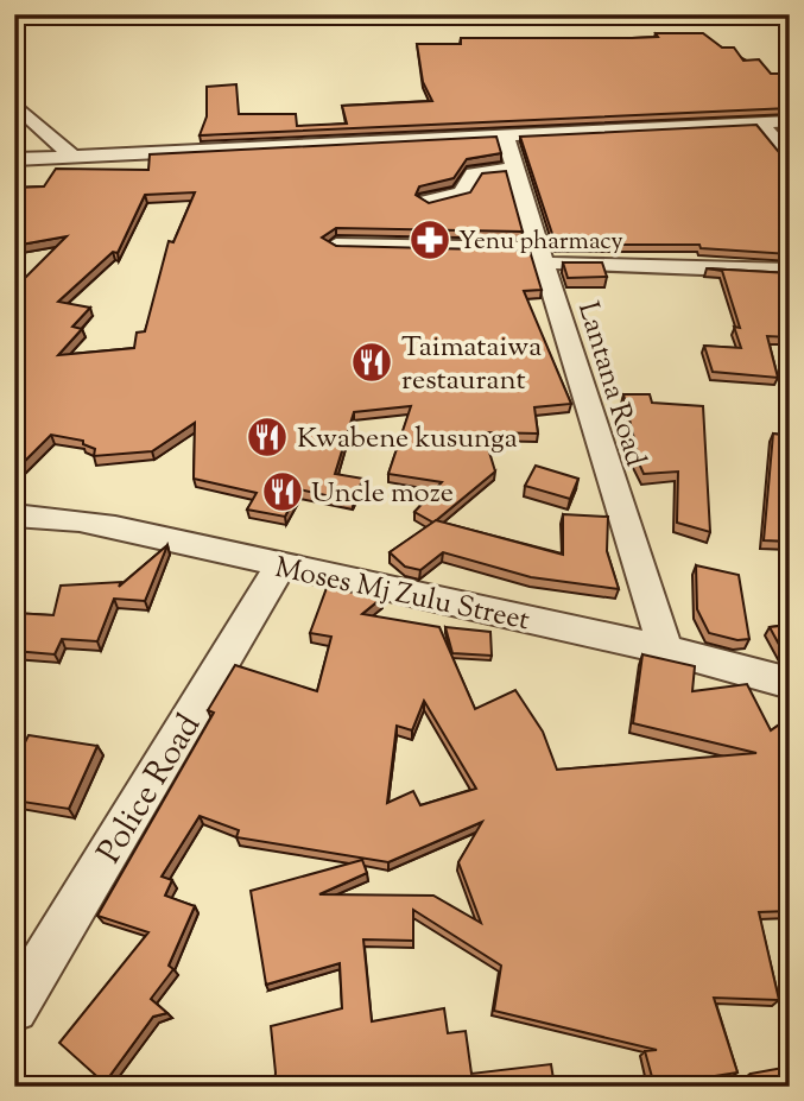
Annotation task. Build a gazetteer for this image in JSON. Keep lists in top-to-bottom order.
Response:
{
  "streets": {
    "street": ["Lantana Road", "Moses Mj Zulu Street", "Police Road"]
  },
  "crossings": [
    ["Lantana Road", "Moses Mj Zulu Street"],
    ["Moses Mj Zulu Street", "Police Road"]
  ],
  "places": {
    "pharmacy": ["Yenu pharmacy"],
    "restaurant": ["Taimataiwa restaurant", "Kwabene kusunga", "Uncle moze"]
  }
}
